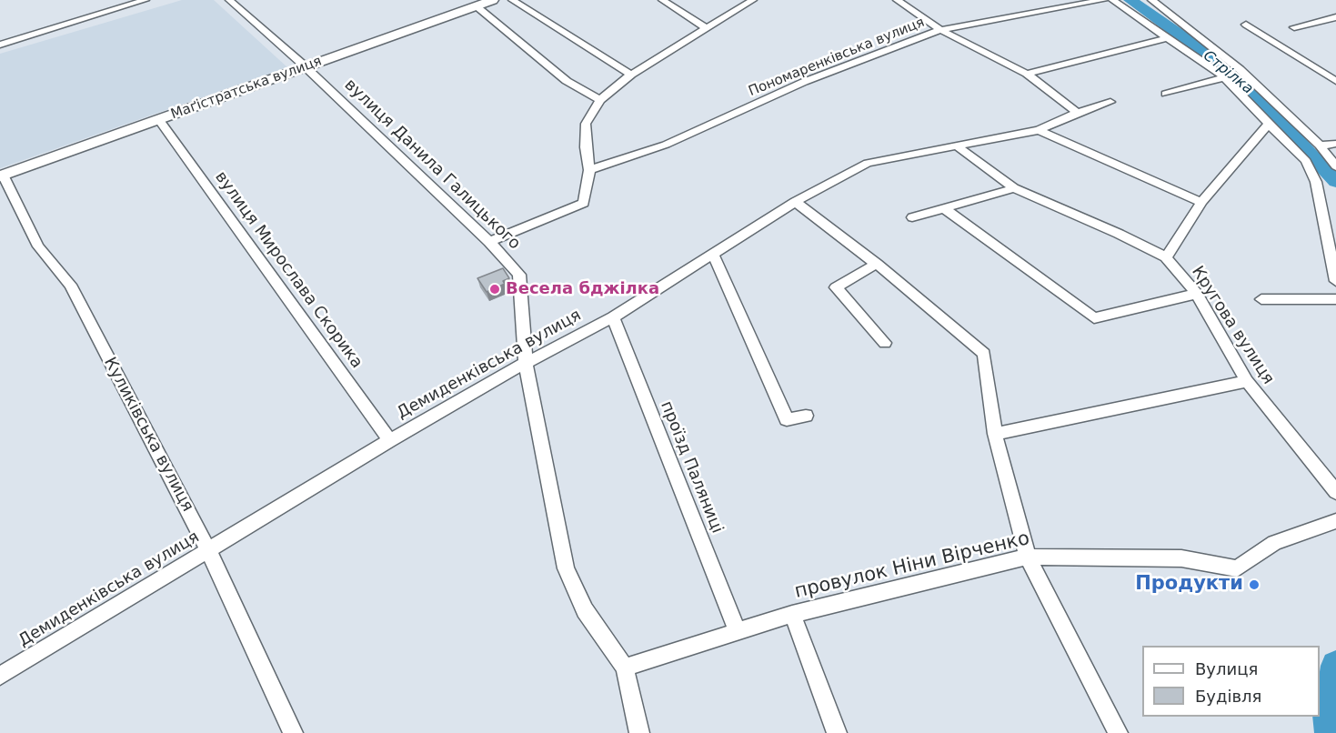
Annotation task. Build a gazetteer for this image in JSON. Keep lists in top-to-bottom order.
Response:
{
  "streets": {
    "street": [
      "Пономаренківська вулиця",
      "Маґістратська вулиця",
      "вулиця Данила Галицького",
      "вулиця Мирослава Скорика",
      "Кругова вулиця",
      "Демиденківська вулиця",
      "Куликівська вулиця",
      "проїзд Паляниці",
      "провулок Ніни Вірченко"
    ]
  },
  "crossings": [
    ["Маґістратська вулиця", "вулиця Данила Галицького"],
    ["Маґістратська вулиця", "вулиця Мирослава Скорика"],
    ["Маґістратська вулиця", "Куликівська вулиця"],
    ["вулиця Данила Галицького", "Демиденківська вулиця"],
    ["вулиця Данила Галицького", "провулок Ніни Вірченко"],
    ["вулиця Мирослава Скорика", "Демиденківська вулиця"],
    ["Демиденківська вулиця", "Куликівська вулиця"],
    ["Демиденківська вулиця", "проїзд Паляниці"],
    ["проїзд Паляниці", "провулок Ніни Вірченко"]
  ],
  "water": ["Стрілка"],
  "places": ["Весела бджілка", "Продукти"],
  "legend": ["Вулиця", "Будівля"]
}
